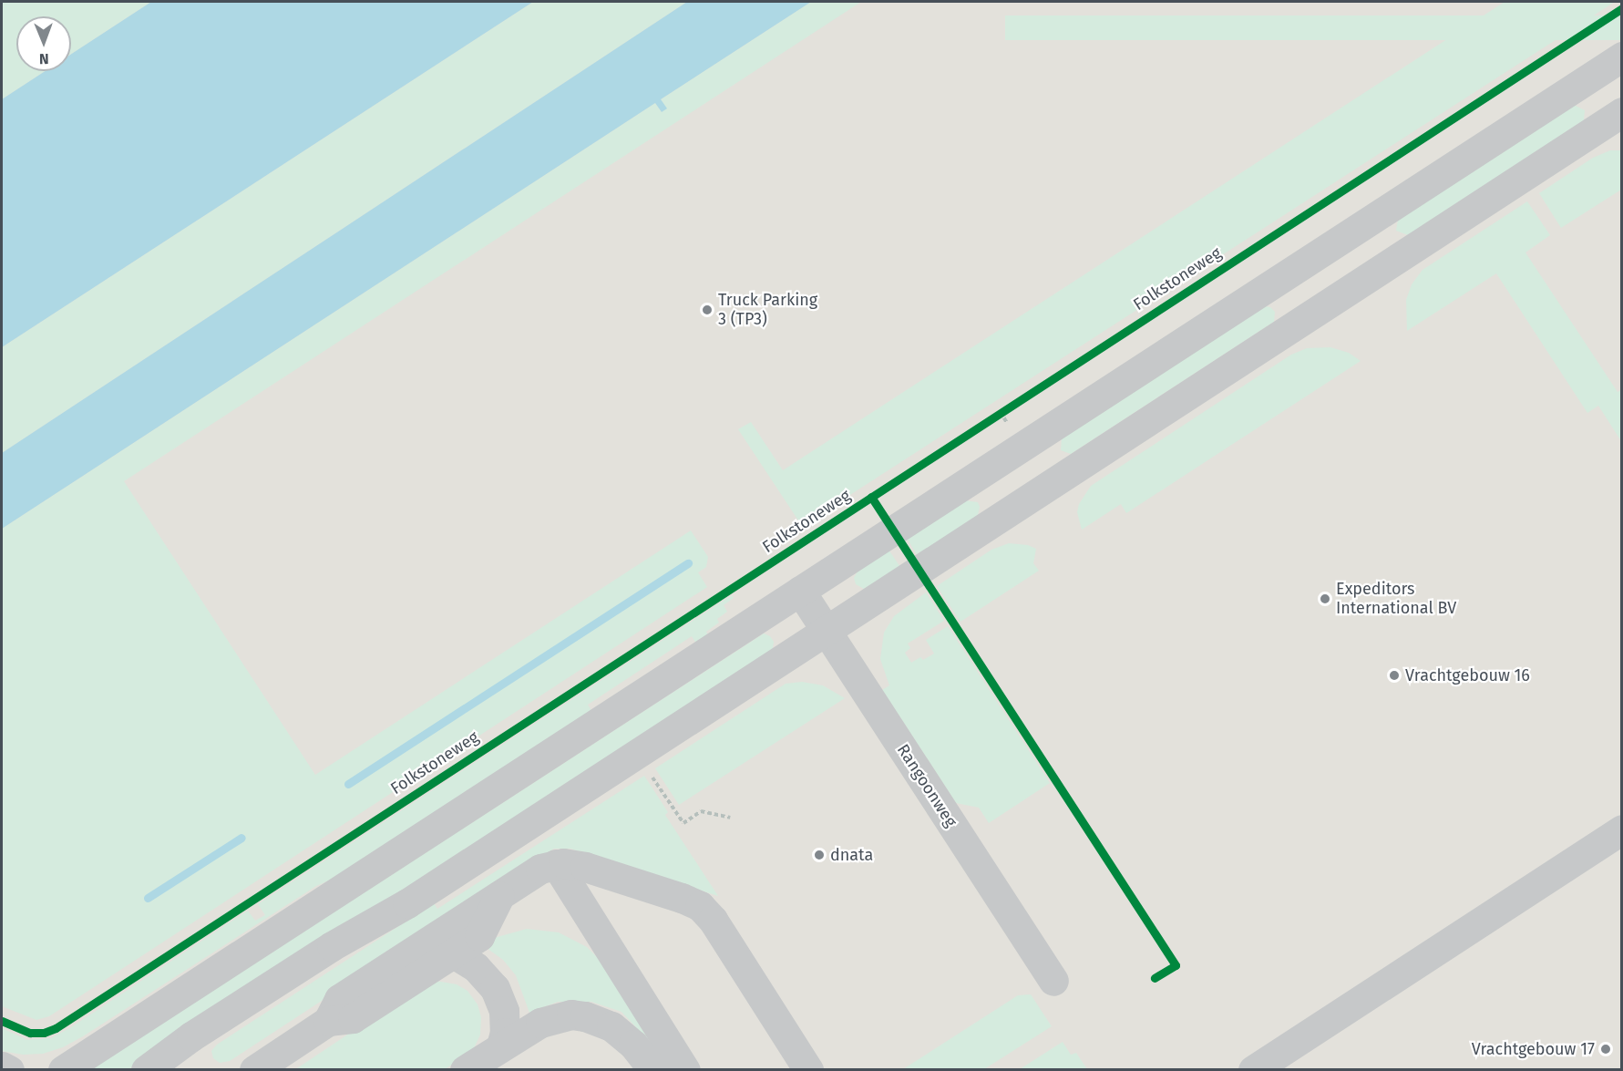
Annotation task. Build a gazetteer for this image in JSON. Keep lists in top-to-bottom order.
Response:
{
  "streets": {
    "street": ["Rangoonweg"],
    "cycle path": ["Folkstoneweg"]
  },
  "places": [
    "Truck Parking 3 (TP3)",
    "Expeditors International BV",
    "Vrachtgebouw 16",
    "dnata",
    "Vrachtgebouw 17"
  ],
  "north": "bottom"
}
